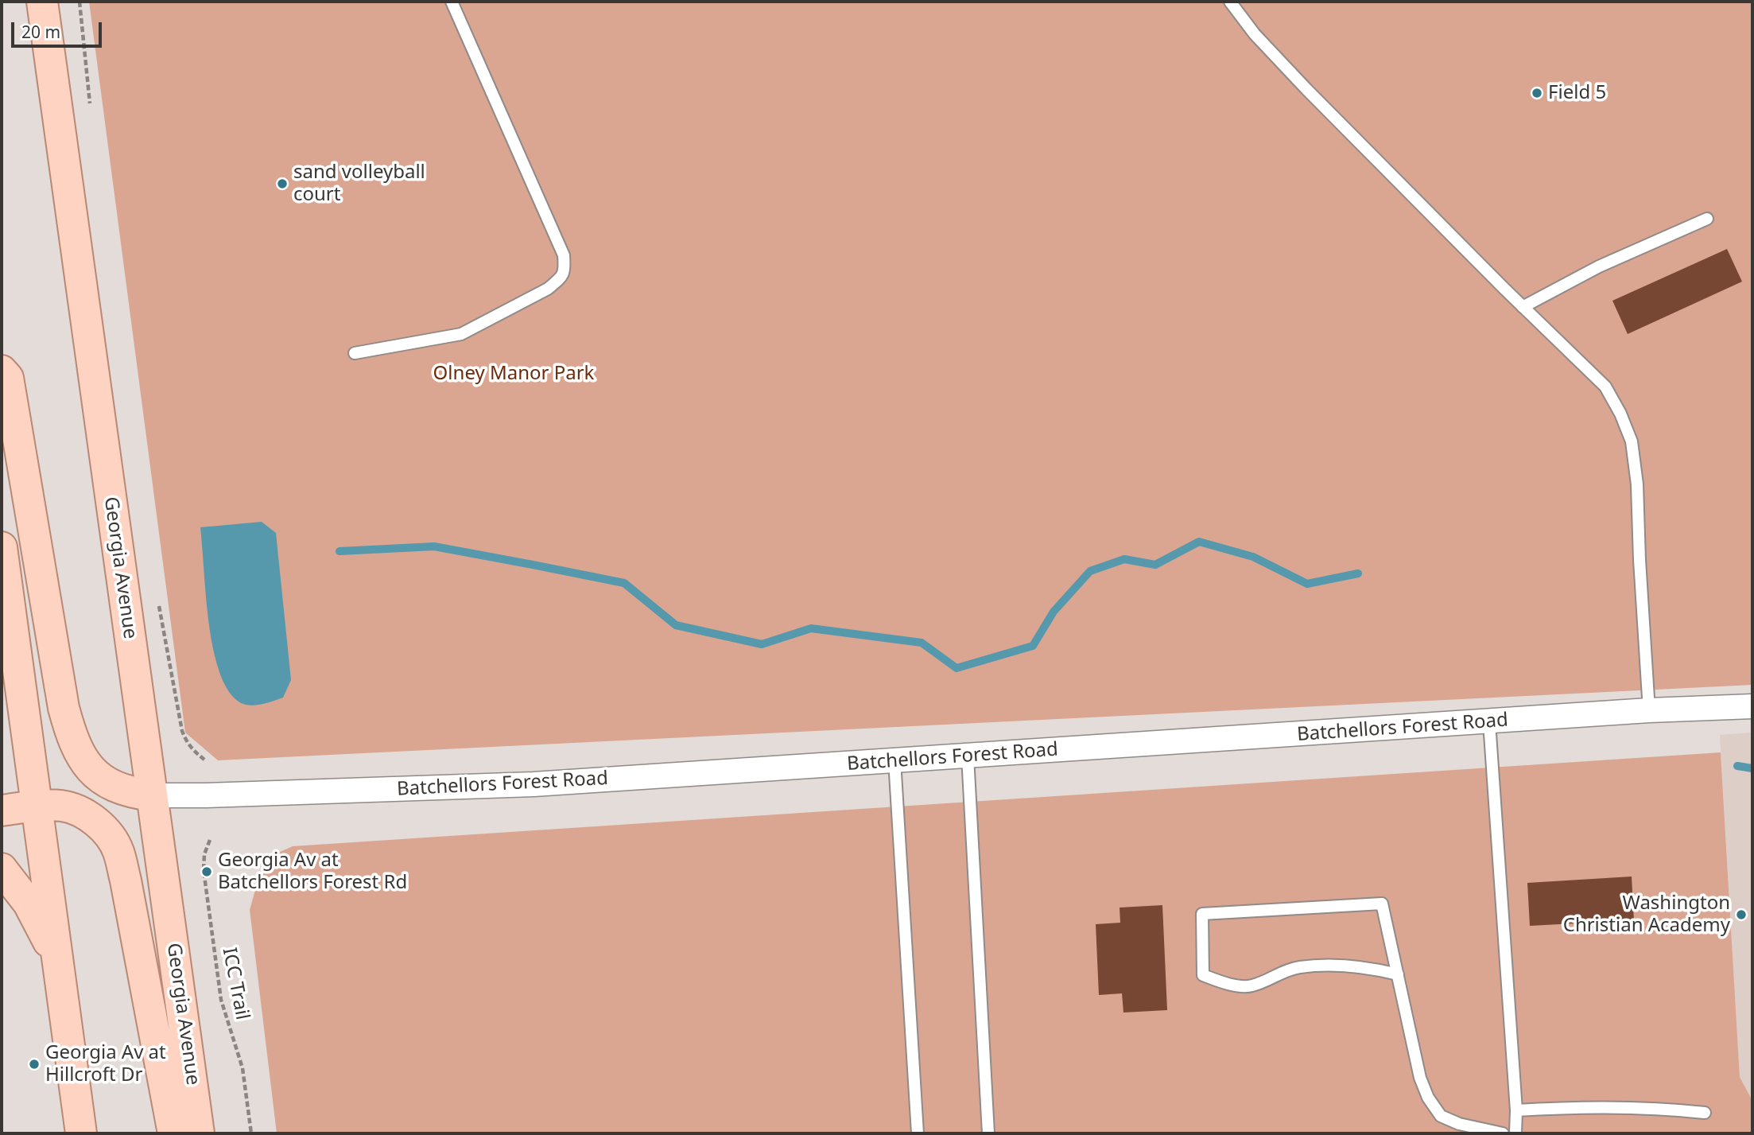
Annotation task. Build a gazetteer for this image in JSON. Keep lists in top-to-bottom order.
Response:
{
  "streets": {
    "main road": ["Georgia Avenue"],
    "street": ["Batchellors Forest Road"],
    "path": ["ICC Trail"]
  },
  "crossings": [
    ["Georgia Avenue", "Batchellors Forest Road"]
  ],
  "parks": ["Olney Manor Park"],
  "places": [
    "Field 5",
    "sand volleyball court",
    "Georgia Av at Batchellors Forest Rd",
    "Washington Christian Academy",
    "Georgia Av at Hillcroft Dr"
  ],
  "scale_bar": "20 m"
}
